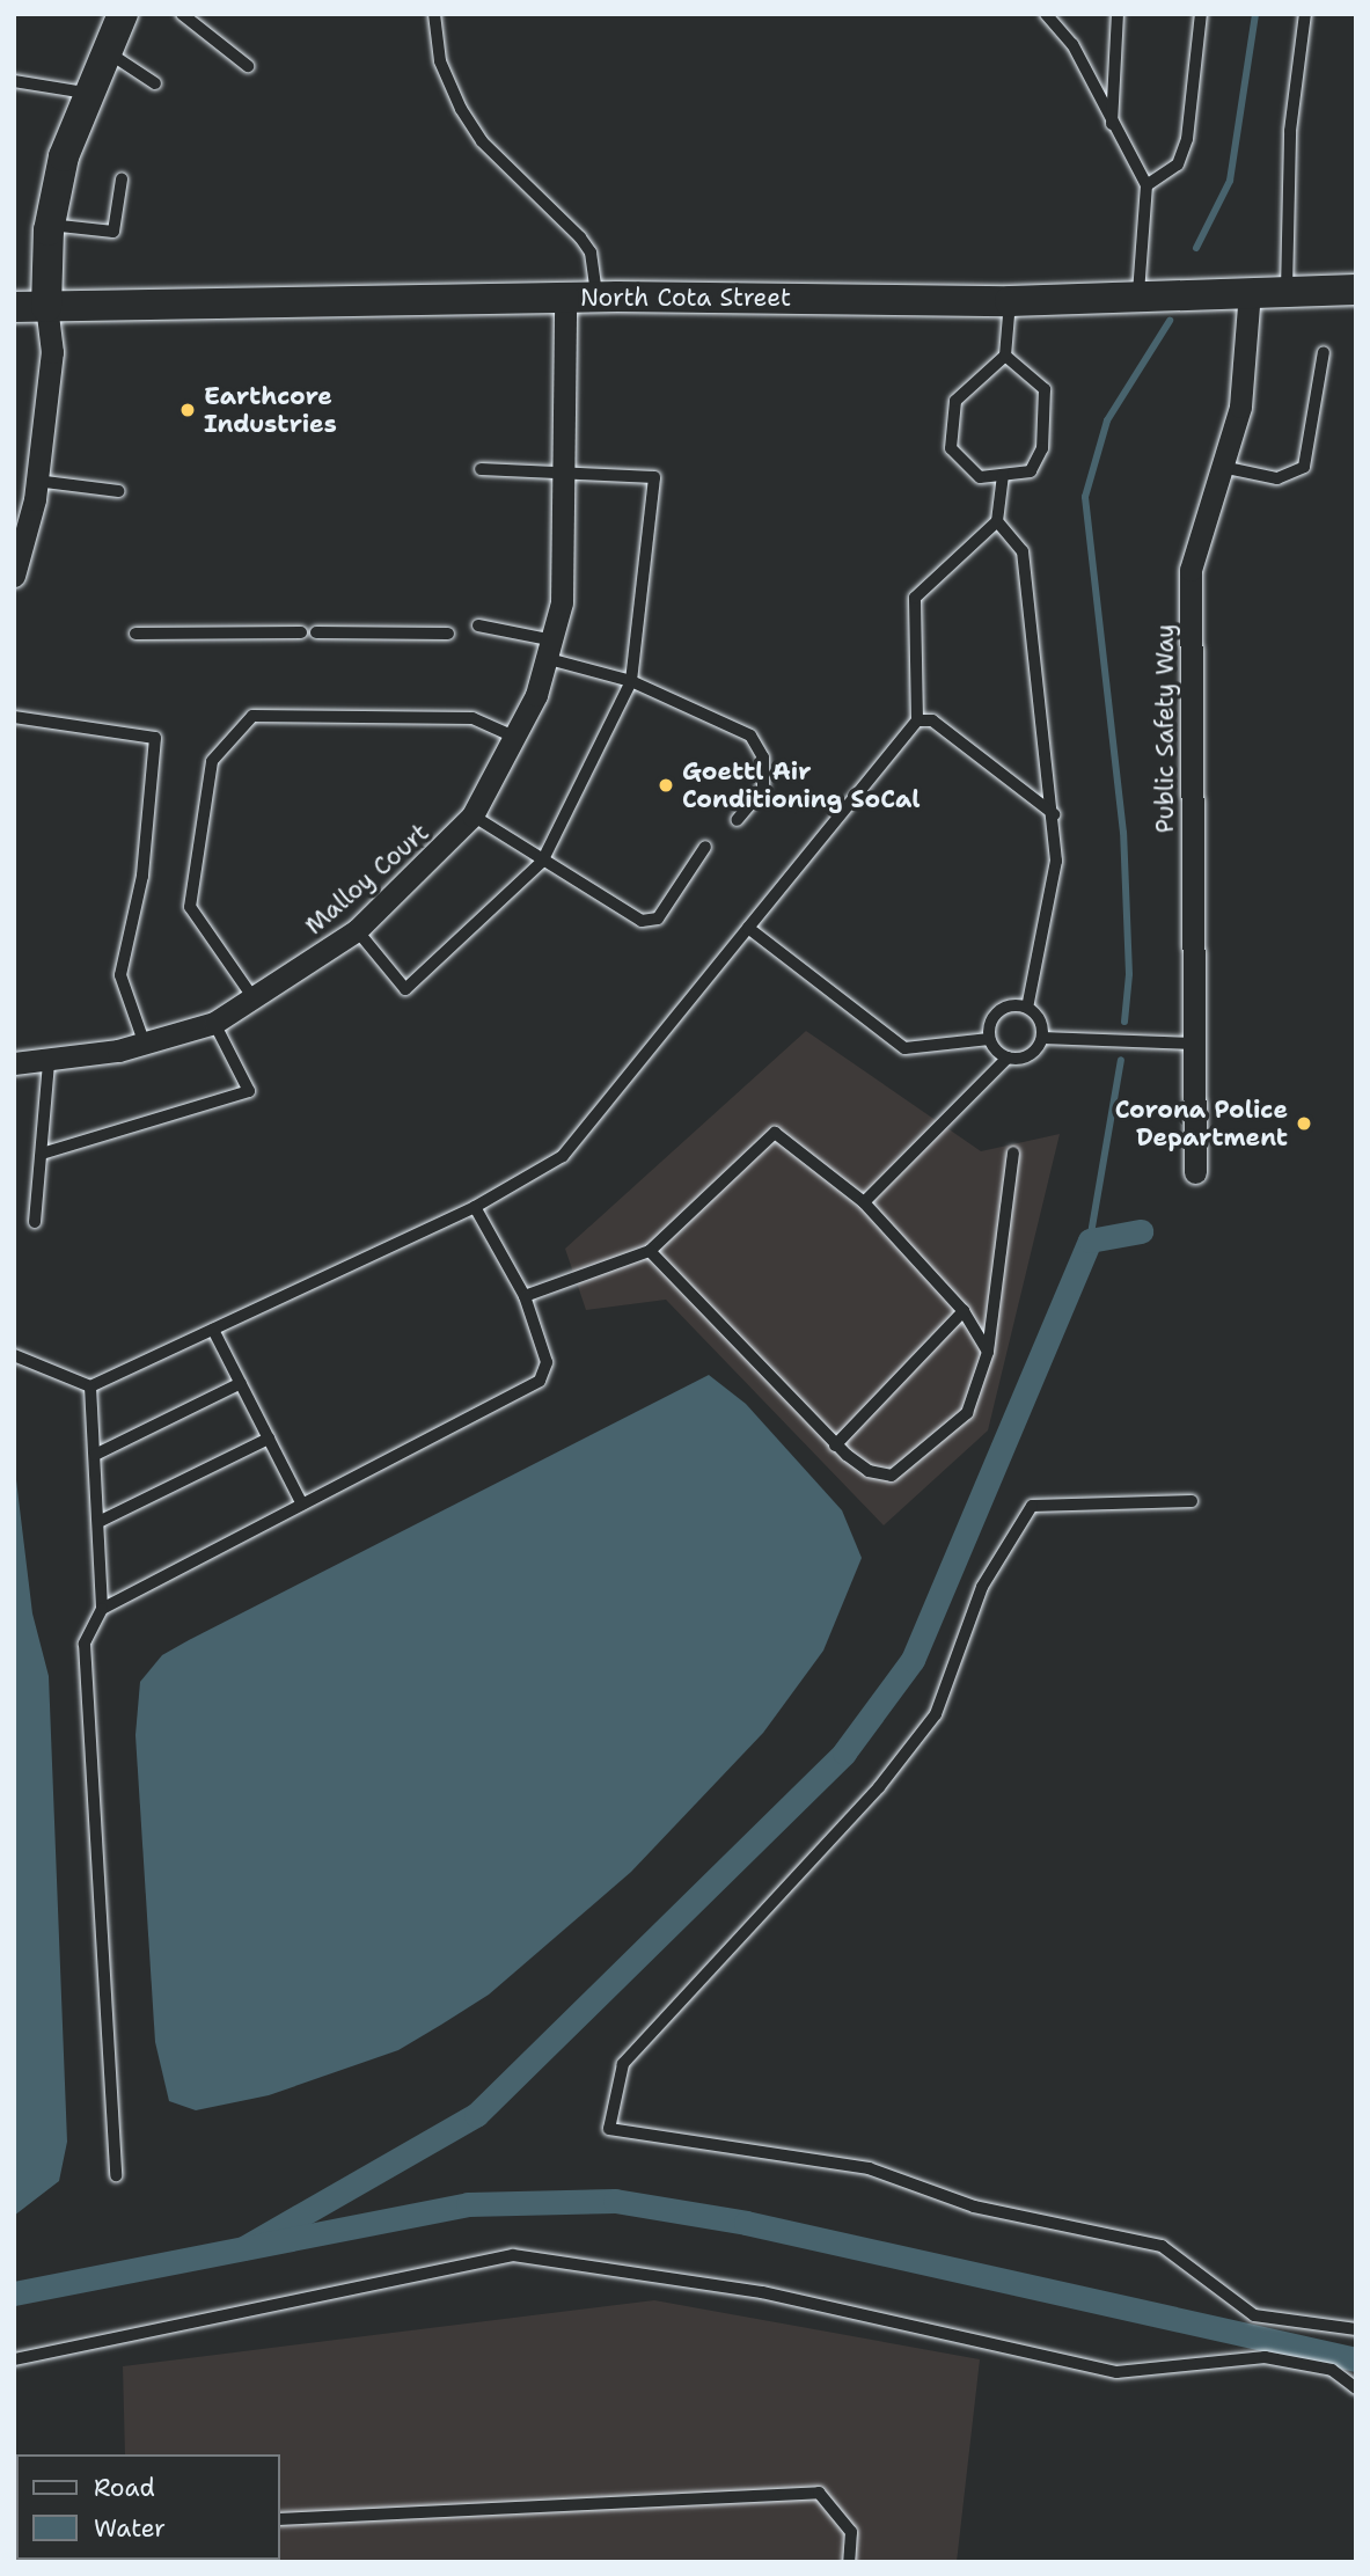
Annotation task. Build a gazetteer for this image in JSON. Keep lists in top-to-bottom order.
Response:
{
  "streets": {
    "street": ["North Cota Street", "Public Safety Way", "Malloy Court"]
  },
  "crossings": [
    ["North Cota Street", "Public Safety Way"],
    ["North Cota Street", "Malloy Court"]
  ],
  "places": ["Earthcore Industries", "Goettl Air Conditioning SoCal", "Corona Police Department"],
  "legend": ["Road", "Water"]
}
